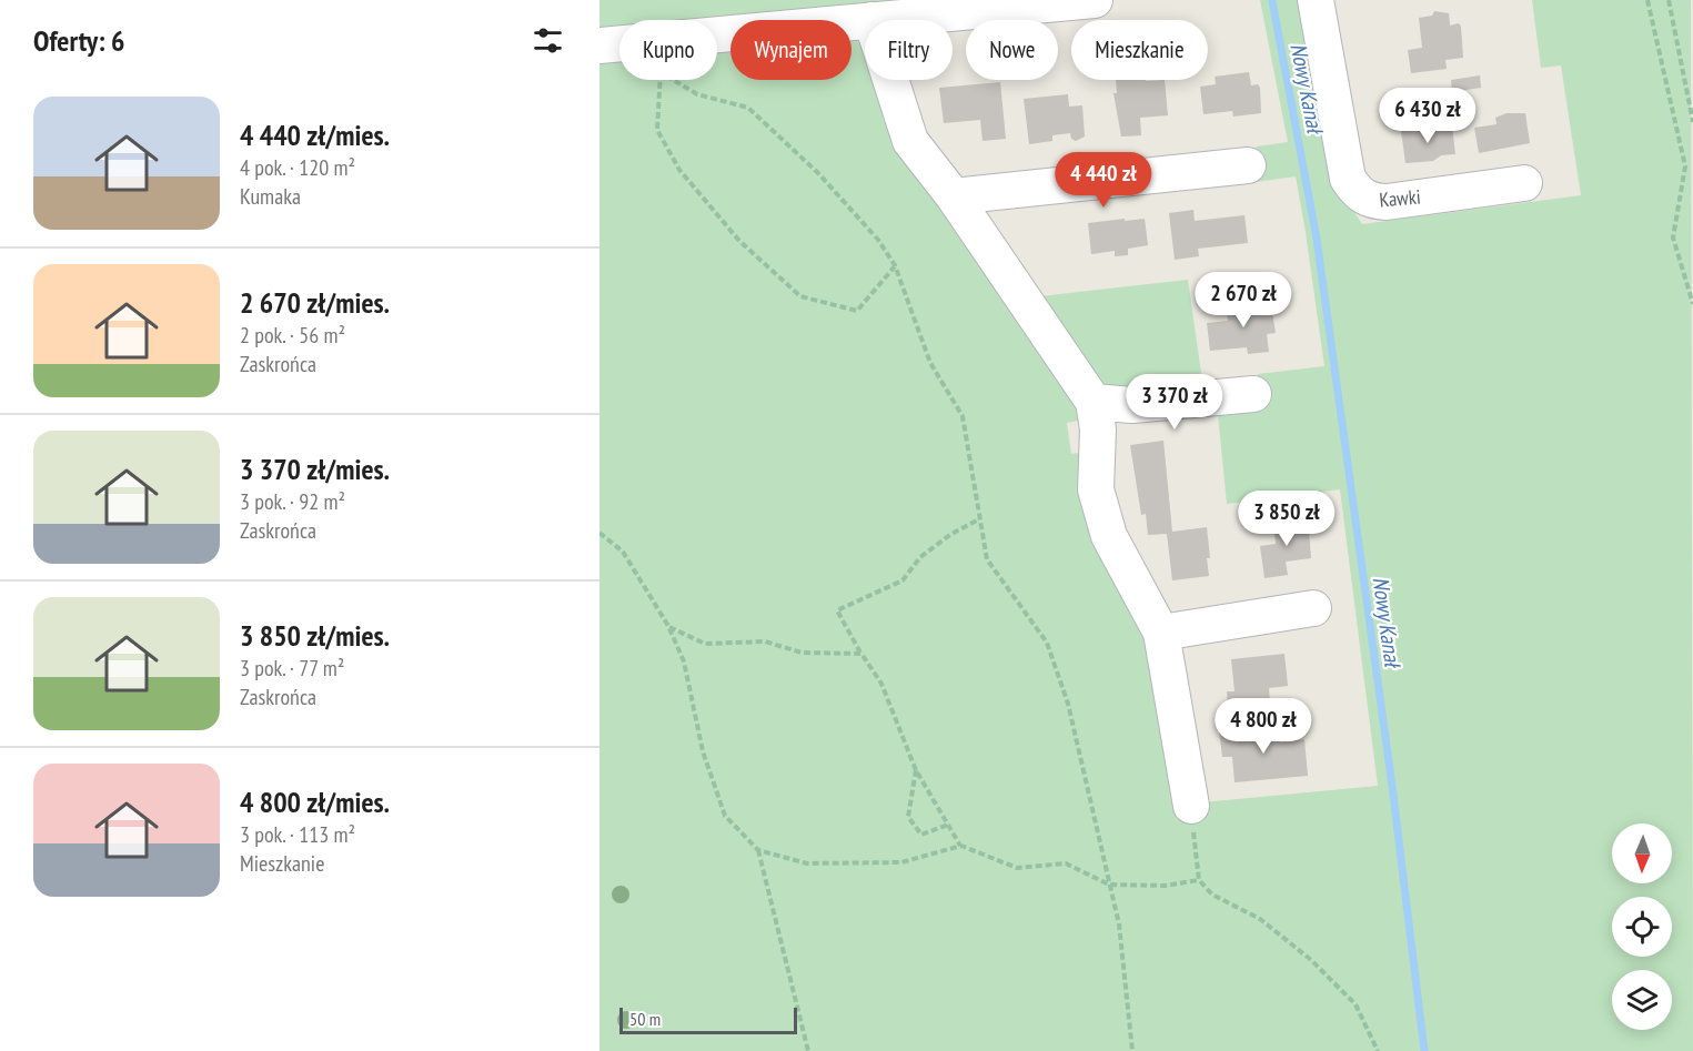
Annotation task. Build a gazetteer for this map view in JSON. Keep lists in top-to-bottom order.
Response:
{
  "streets": {
    "street": ["Kawki"]
  },
  "water": ["Nowy Kanał"],
  "scale_bar": "50 m",
  "north": "bottom",
  "page": {
    "heading": "Oferty: 6",
    "chip": [
      "Kupno",
      "Wynajem",
      "Filtry",
      "Nowe",
      "Mieszkanie"
    ],
    "list": [
      {
        "name": "4 440 zł/mies.",
        "note": "4 pok. · 120 m² · Kumaka"
      },
      {
        "name": "2 670 zł/mies.",
        "note": "2 pok. · 56 m² · Zaskrońca"
      },
      {
        "name": "3 370 zł/mies.",
        "note": "3 pok. · 92 m² · Zaskrońca"
      },
      {
        "name": "3 850 zł/mies.",
        "note": "3 pok. · 77 m² · Zaskrońca"
      },
      {
        "name": "4 800 zł/mies.",
        "note": "3 pok. · 113 m² · Mieszkanie"
      }
    ],
    "price": [
      "6 430 zł",
      "4 440 zł",
      "2 670 zł",
      "3 370 zł",
      "3 850 zł",
      "4 800 zł"
    ],
    "scale": "50 m"
  }
}
